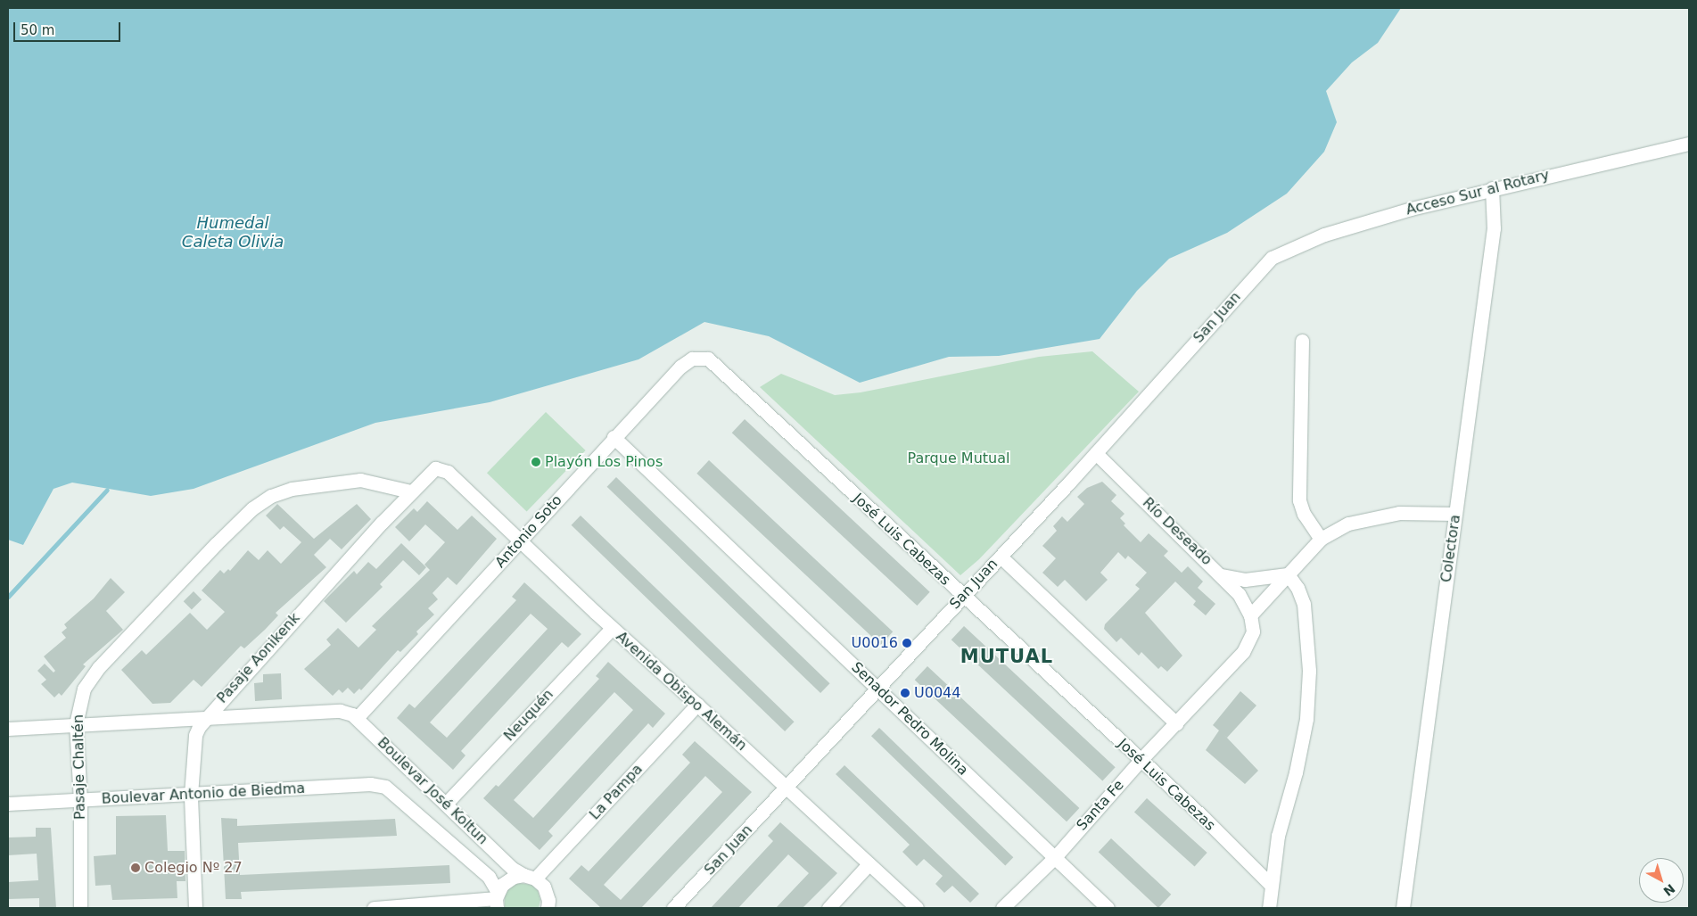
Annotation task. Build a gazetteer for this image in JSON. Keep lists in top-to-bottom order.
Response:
{
  "streets": {
    "street": [
      "Acceso Sur al Rotary",
      "San Juan",
      "Antonio Soto",
      "Río Deseado",
      "José Luis Cabezas",
      "Colectora",
      "Pasaje Aonikenk",
      "Avenida Obispo Alemán",
      "Neuquén",
      "Senador Pedro Molina",
      "Pasaje Chaltén",
      "Boulevar José Koltun",
      "La Pampa",
      "Boulevar Antonio de Biedma",
      "Santa Fe"
    ]
  },
  "crossings": [
    ["Acceso Sur al Rotary", "San Juan"],
    ["Acceso Sur al Rotary", "Colectora"],
    ["San Juan", "Río Deseado"],
    ["San Juan", "José Luis Cabezas"],
    ["San Juan", "Avenida Obispo Alemán"],
    ["San Juan", "Senador Pedro Molina"],
    ["Antonio Soto", "José Luis Cabezas"],
    ["Antonio Soto", "Avenida Obispo Alemán"],
    ["Antonio Soto", "Senador Pedro Molina"],
    ["Antonio Soto", "Boulevar José Koltun"],
    ["Río Deseado", "Santa Fe"],
    ["José Luis Cabezas", "Santa Fe"],
    ["Pasaje Aonikenk", "Avenida Obispo Alemán"],
    ["Pasaje Aonikenk", "Pasaje Chaltén"],
    ["Pasaje Aonikenk", "Boulevar José Koltun"],
    ["Pasaje Aonikenk", "Boulevar Antonio de Biedma"],
    ["Avenida Obispo Alemán", "Neuquén"],
    ["Avenida Obispo Alemán", "La Pampa"],
    ["Neuquén", "Boulevar José Koltun"],
    ["Senador Pedro Molina", "Santa Fe"],
    ["Pasaje Chaltén", "Boulevar Antonio de Biedma"],
    ["Boulevar José Koltun", "La Pampa"],
    ["Boulevar José Koltun", "Boulevar Antonio de Biedma"]
  ],
  "districts": ["MUTUAL"],
  "water": ["Humedal Caleta Olivia"],
  "parks": ["Parque Mutual"],
  "places": [
    "Playón Los Pinos",
    "U0016",
    "U0044",
    "Colegio Nº 27"
  ],
  "scale_bar": "50 m",
  "north": "bottom right"
}
